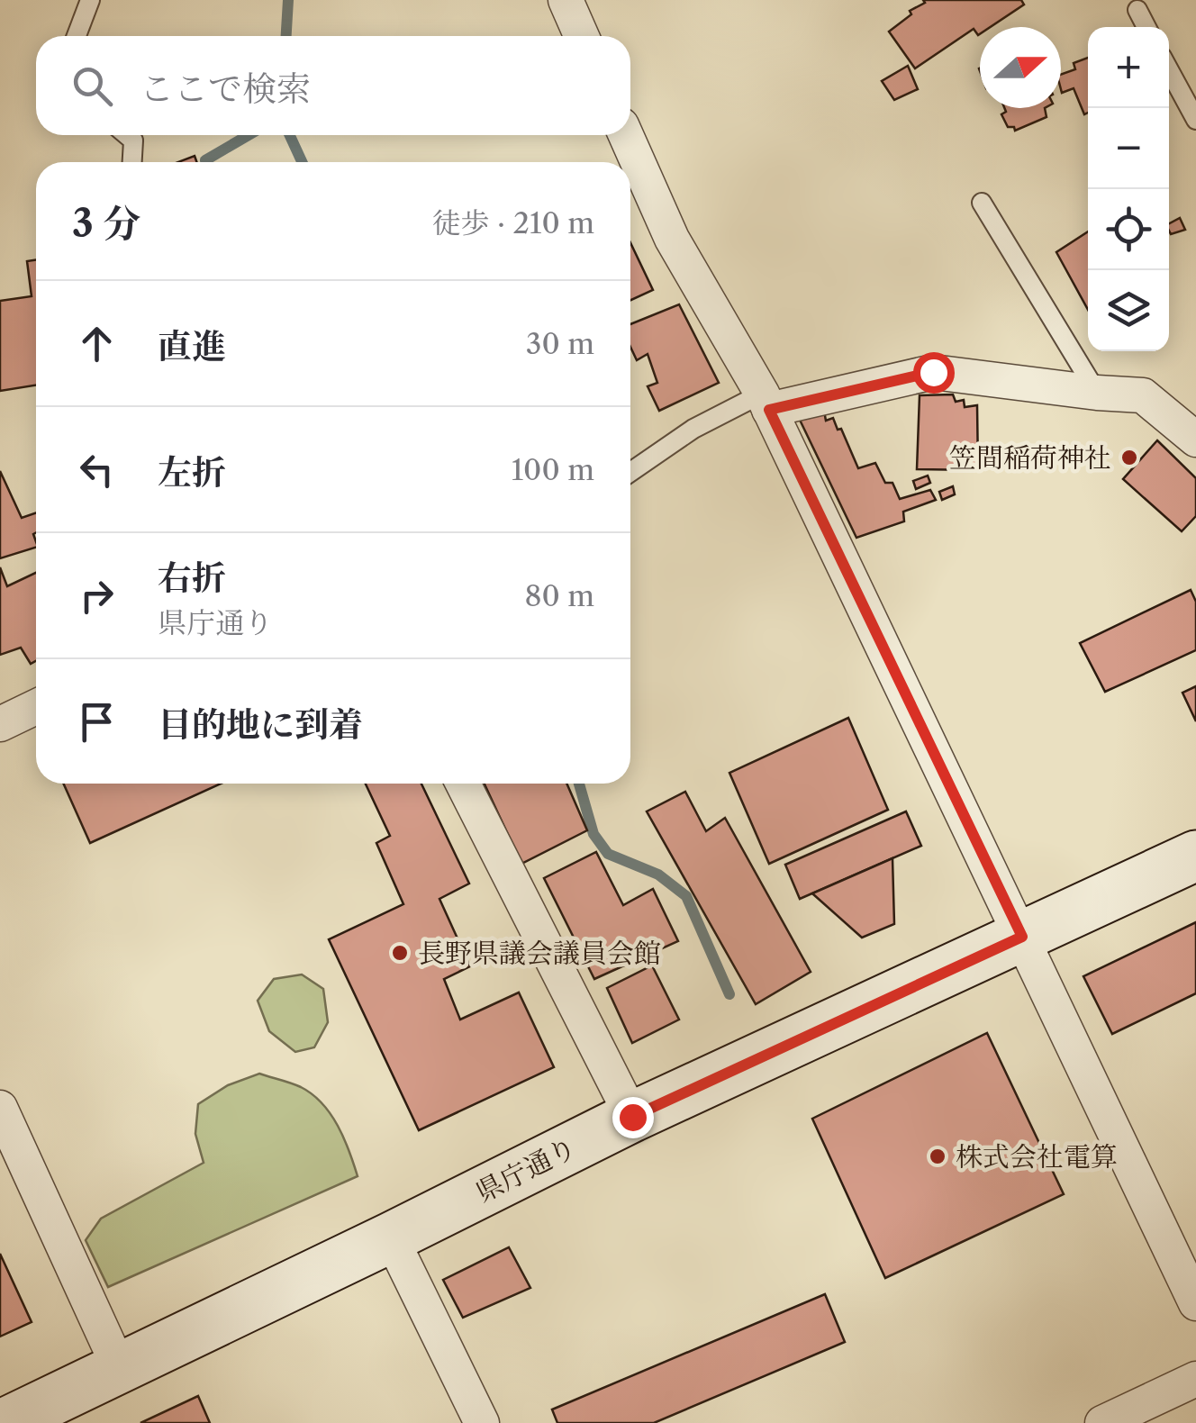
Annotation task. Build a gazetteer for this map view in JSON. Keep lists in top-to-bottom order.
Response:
{
  "streets": {
    "main road": ["県庁通り"]
  },
  "places": ["笠間稲荷神社", "長野県議会議員会館", "株式会社電算"],
  "north": "right",
  "page": {
    "map_buttons": ["+", "−"],
    "search": "ここで検索",
    "heading": ["3 分", "徒歩 · 210 m"],
    "list": [
      ["直進", "30 m"],
      ["左折", "100 m"],
      ["右折", "県庁通り", "80 m"],
      "目的地に到着"
    ]
  }
}
